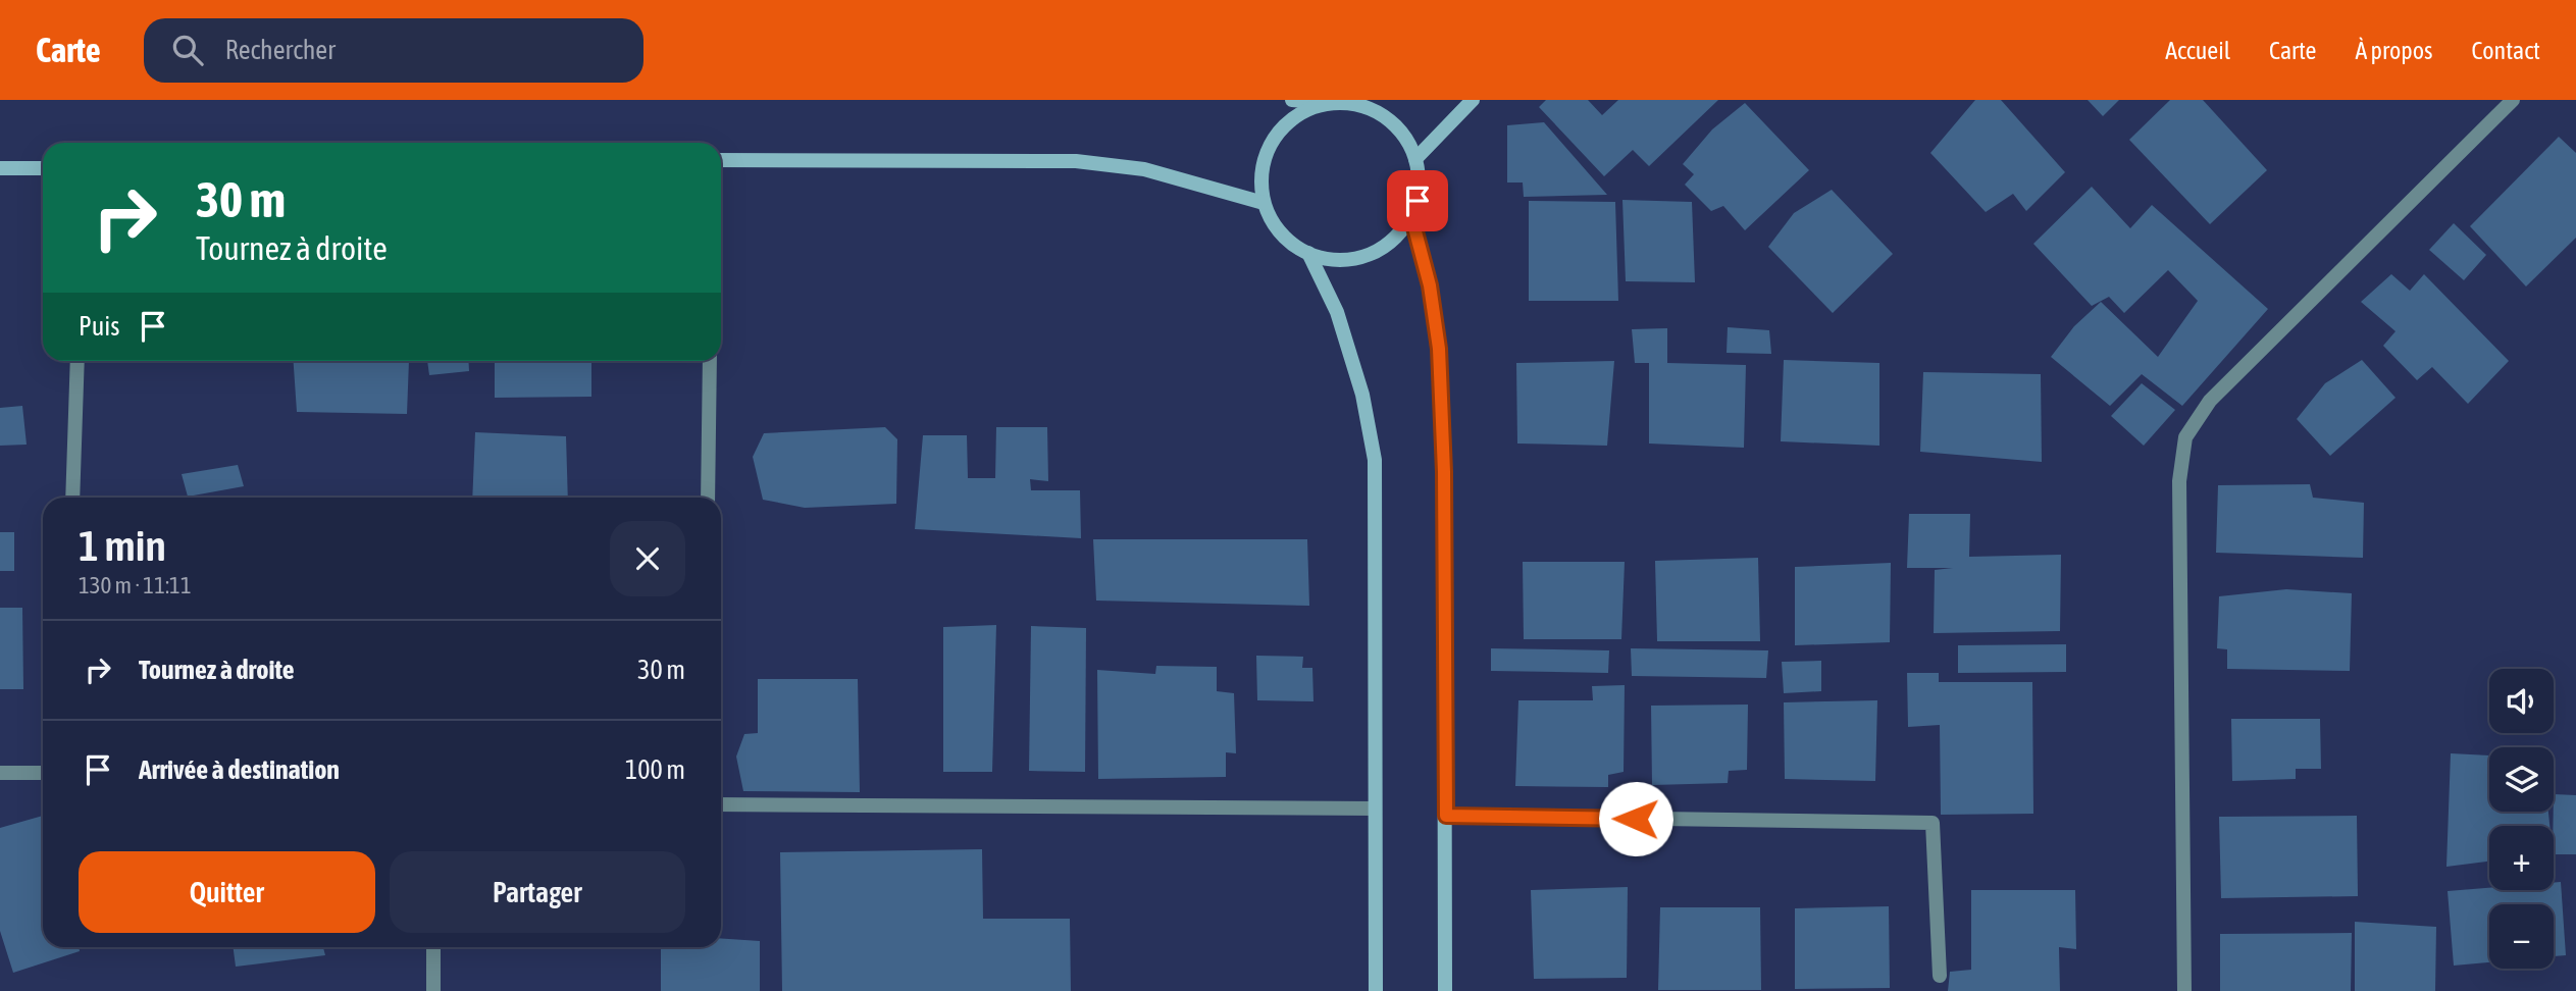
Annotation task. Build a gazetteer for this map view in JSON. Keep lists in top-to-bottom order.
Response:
{
  "page": {
    "header": "Carte",
    "search": "Rechercher",
    "nav": [
      "Accueil",
      "Carte",
      "À propos",
      "Contact"
    ],
    "turn": ["30 m", "Tournez à droite"],
    "then": "Puis",
    "heading": ["1 min", "130 m · 11:11"],
    "list": [
      {
        "name": "Tournez à droite",
        "value": "30 m"
      },
      {
        "name": "Arrivée à destination",
        "value": "100 m"
      }
    ],
    "map_buttons": ["+", "−"],
    "buttons": ["Quitter", "Partager"]
  }
}
